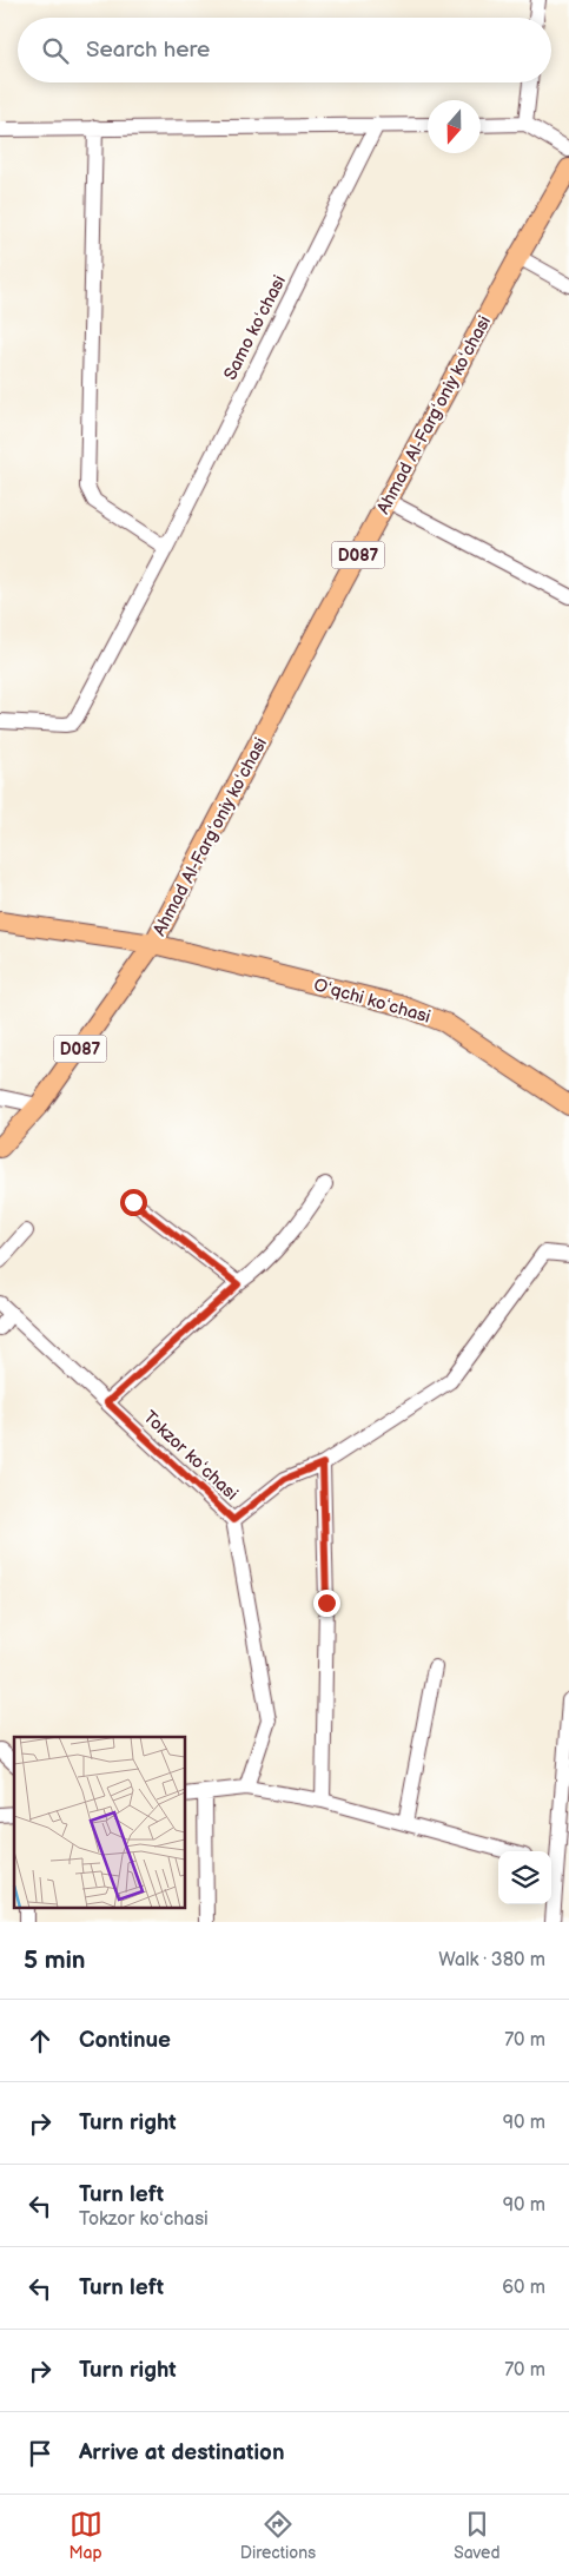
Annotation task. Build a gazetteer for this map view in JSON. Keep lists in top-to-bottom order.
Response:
{
  "streets": {
    "main road": ["Ahmad Al-Fargʻoniy koʻchasi", "D087", "Oʻqchi koʻchasi"],
    "street": ["Samo koʻchasi", "Tokzor koʻchasi"]
  },
  "crossings": [
    ["Ahmad Al-Fargʻoniy koʻchasi", "D087"],
    ["Ahmad Al-Fargʻoniy koʻchasi", "Oʻqchi koʻchasi"],
    ["D087", "Oʻqchi koʻchasi"]
  ],
  "north": "bottom",
  "page": {
    "search": "Search here",
    "heading": ["5 min", "Walk · 380 m"],
    "list": [
      ["Continue", "70 m"],
      ["Turn right", "90 m"],
      ["Turn left", "Tokzor koʻchasi", "90 m"],
      ["Turn left", "60 m"],
      ["Turn right", "70 m"],
      "Arrive at destination"
    ],
    "nav": ["Map", "Directions", "Saved"]
  }
}
